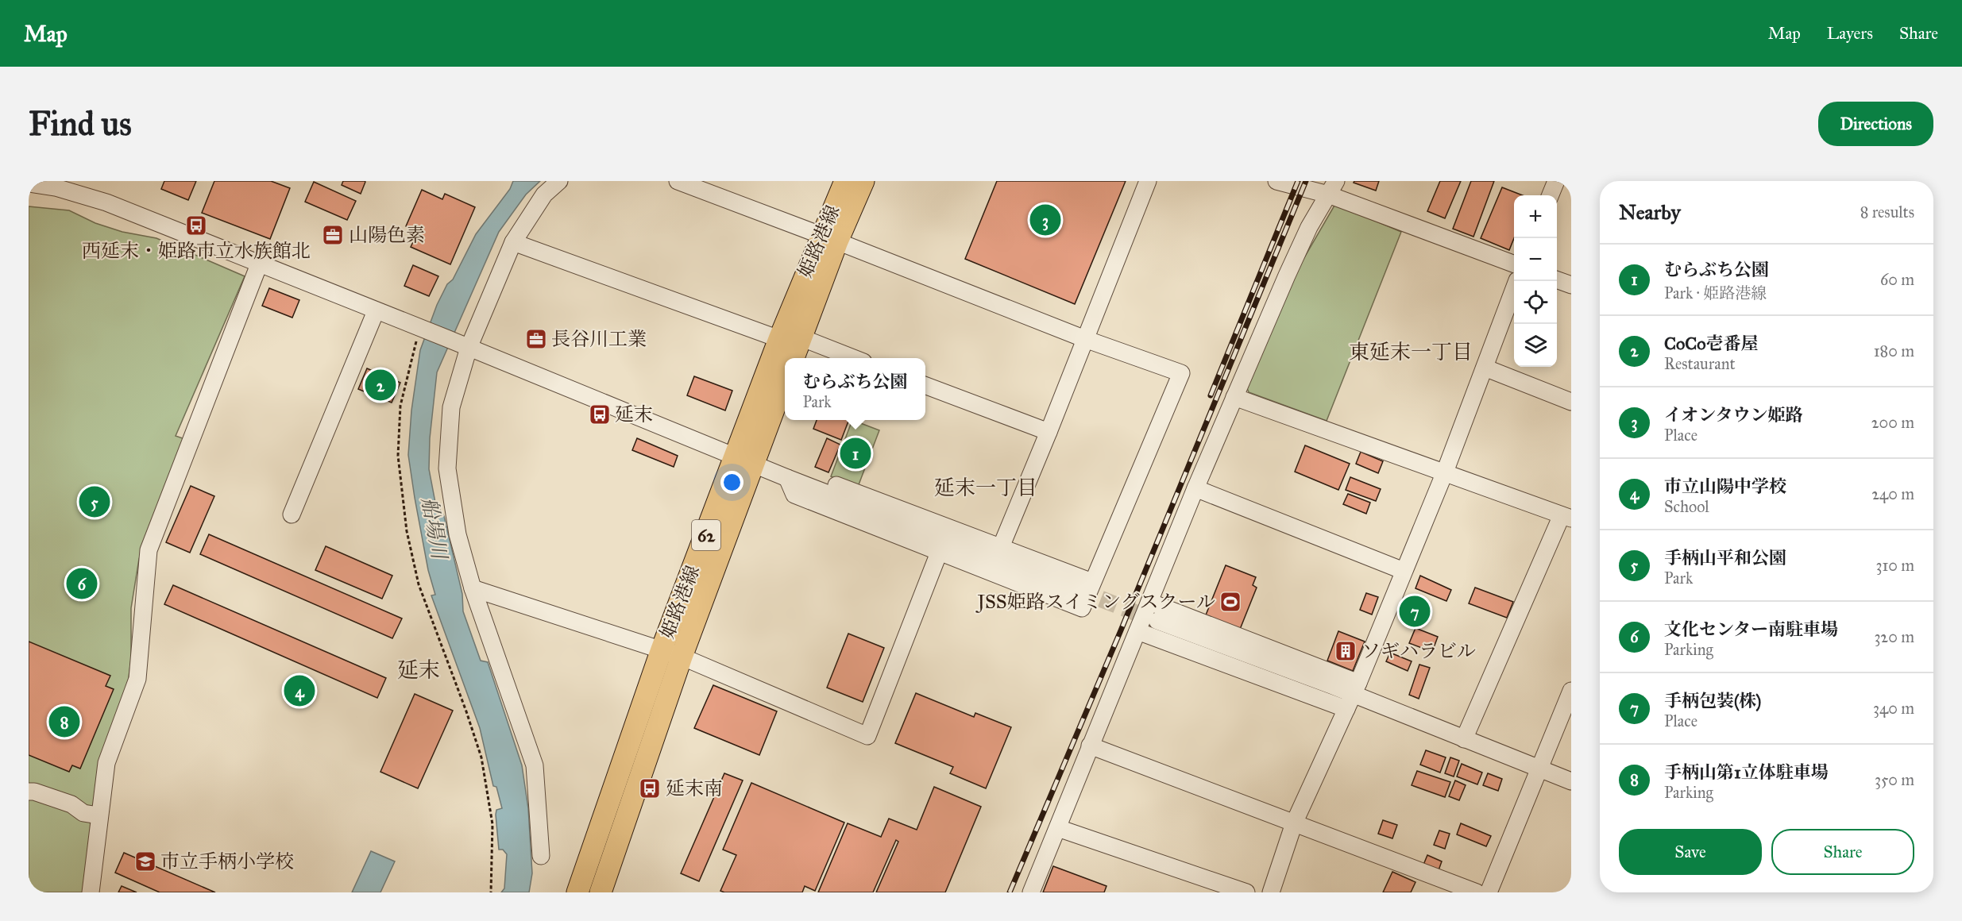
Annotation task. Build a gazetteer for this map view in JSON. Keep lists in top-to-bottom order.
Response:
{
  "streets": {
    "main road": ["姫路港線", "62"]
  },
  "districts": ["東延末一丁目", "延末一丁目", "延末"],
  "water": ["船場川"],
  "places": {
    "bus stop": ["西延末・姫路市立水族館北", "延末", "延末南"],
    "office": ["山陽色素", "長谷川工業"],
    "sports": ["JSS姫路スイミングスクール"],
    "building": ["ソギハラビル"],
    "school or university": ["市立手柄小学校"]
  },
  "page": {
    "header": "Map",
    "nav": ["Map", "Layers", "Share"],
    "buttons": [
      "Directions",
      ["Save", "Share"]
    ],
    "title": "Find us",
    "heading": ["Nearby", "8 results"],
    "map_buttons": ["+", "−"],
    "pins": [
      "3",
      "2",
      "1",
      "5",
      "6",
      "7",
      "4",
      "8"
    ],
    "list": [
      {
        "mark": "1",
        "name": "むらぶち公園",
        "note": "Park · 姫路港線",
        "value": "60 m"
      },
      {
        "mark": "2",
        "name": "CoCo壱番屋",
        "note": "Restaurant",
        "value": "180 m"
      },
      {
        "mark": "3",
        "name": "イオンタウン姫路",
        "note": "Place",
        "value": "200 m"
      },
      {
        "mark": "4",
        "name": "市立山陽中学校",
        "note": "School",
        "value": "240 m"
      },
      {
        "mark": "5",
        "name": "手柄山平和公園",
        "note": "Park",
        "value": "310 m"
      },
      {
        "mark": "6",
        "name": "文化センター南駐車場",
        "note": "Parking",
        "value": "320 m"
      },
      {
        "mark": "7",
        "name": "手柄包装(株)",
        "note": "Place",
        "value": "340 m"
      },
      {
        "mark": "8",
        "name": "手柄山第1立体駐車場",
        "note": "Parking",
        "value": "350 m"
      }
    ],
    "popup": ["むらぶち公園", "Park"]
  }
}
